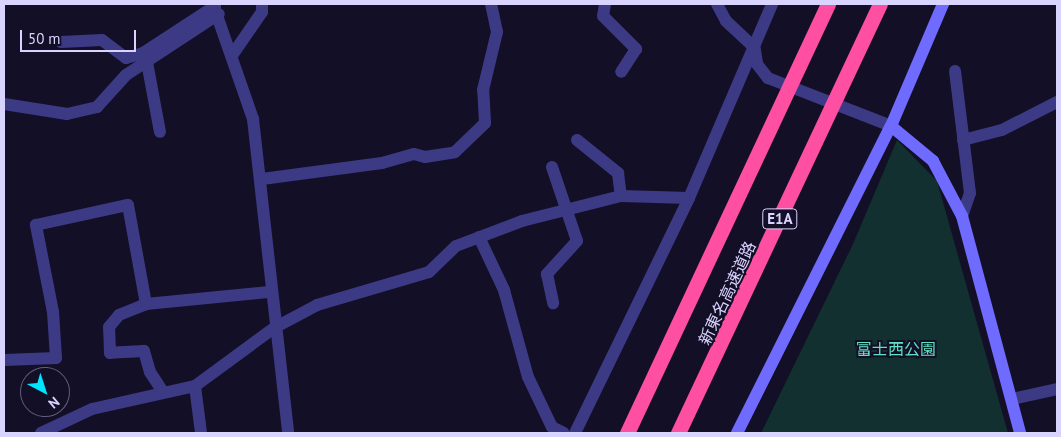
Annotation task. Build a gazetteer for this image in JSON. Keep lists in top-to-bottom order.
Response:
{
  "streets": {
    "highway": ["E1A", "新東名高速道路"]
  },
  "parks": ["富士西公園"],
  "scale_bar": "50 m",
  "north": "bottom right"
}
